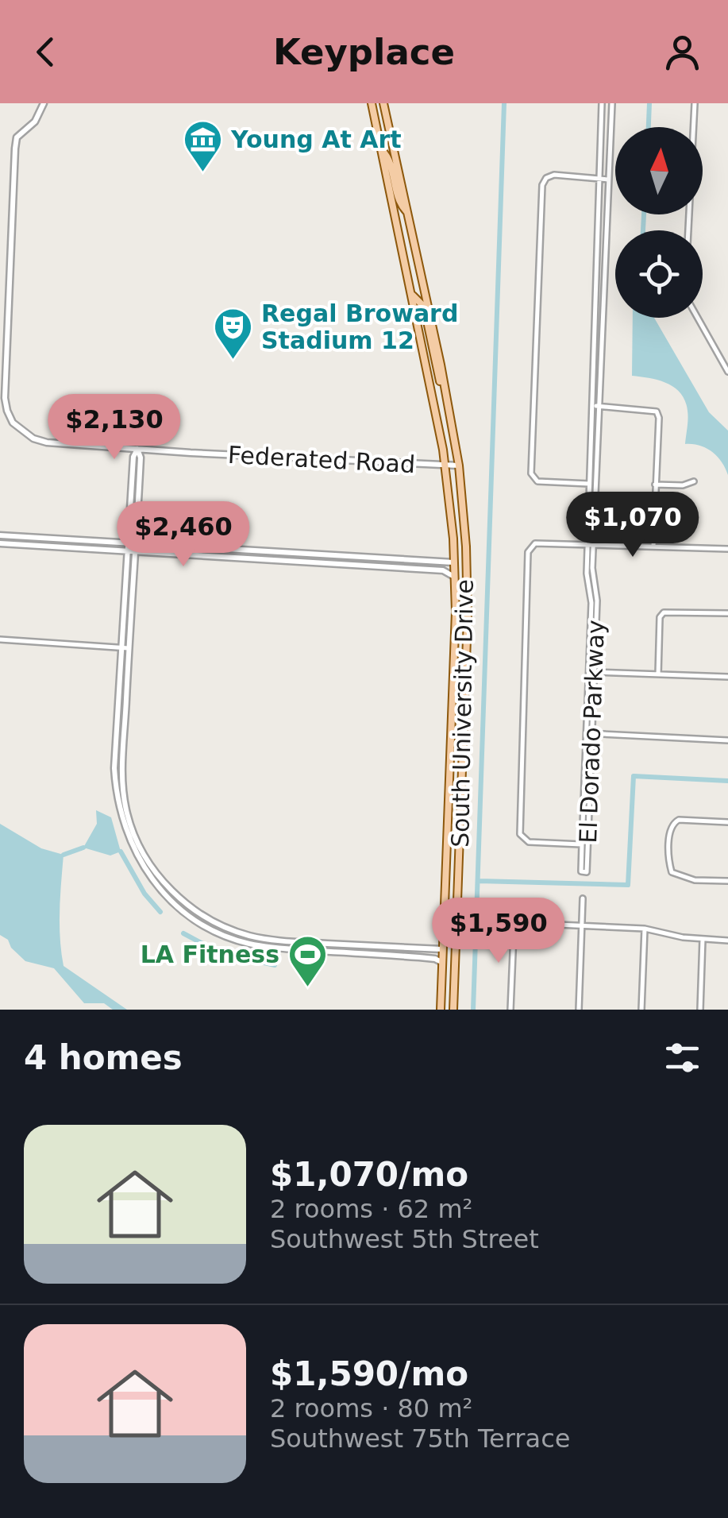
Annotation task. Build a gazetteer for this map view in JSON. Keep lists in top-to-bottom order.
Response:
{
  "streets": {
    "main road": ["South University Drive"],
    "street": ["Federated Road", "El Dorado Parkway"]
  },
  "crossings": [
    ["Federated Road", "South University Drive"]
  ],
  "places": {
    "museum": ["Young At Art"],
    "theatre": ["Regal Broward Stadium 12"],
    "sports": ["LA Fitness"]
  },
  "north": "top",
  "page": {
    "header": "Keyplace",
    "price": [
      "$2,130",
      "$1,070",
      "$2,460",
      "$1,590"
    ],
    "heading": "4 homes",
    "list": [
      {
        "name": "$1,070/mo",
        "note": "2 rooms · 62 m² · Southwest 5th Street"
      },
      {
        "name": "$1,590/mo",
        "note": "2 rooms · 80 m² · Southwest 75th Terrace"
      }
    ]
  }
}
